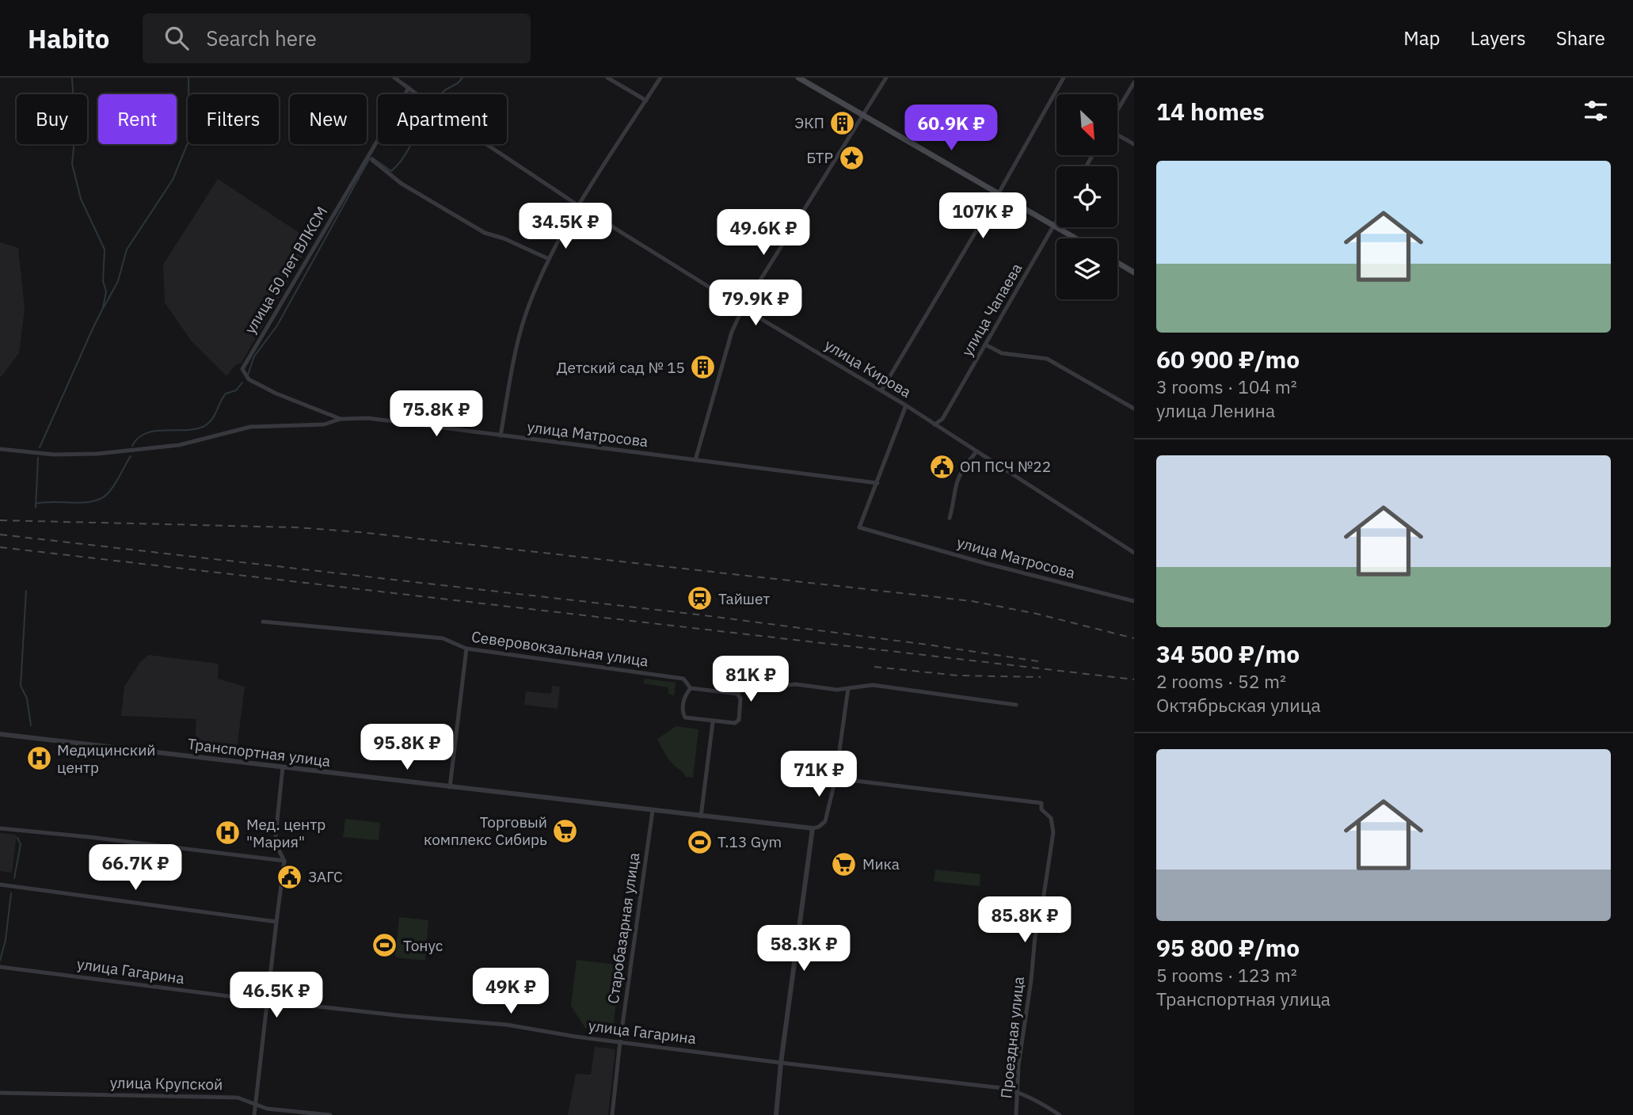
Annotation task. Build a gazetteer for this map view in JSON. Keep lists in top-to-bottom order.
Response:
{
  "streets": {
    "street": [
      "улица 50 лет ВЛКСМ",
      "улица Чапаева",
      "улица Кирова",
      "улица Матросова",
      "Северовокзальная улица",
      "Транспортная улица",
      "Старобазарная улица",
      "улица Гагарина",
      "Проездная улица",
      "улица Крупской"
    ]
  },
  "crossings": [
    ["улица 50 лет ВЛКСМ", "улица Кирова"],
    ["улица 50 лет ВЛКСМ", "улица Матросова"],
    ["улица Чапаева", "улица Кирова"],
    ["Транспортная улица", "Старобазарная улица"],
    ["Старобазарная улица", "улица Гагарина"],
    ["улица Гагарина", "Проездная улица"]
  ],
  "places": {
    "building": ["ЭКП", "Детский сад № 15"],
    "place": ["БТР"],
    "public building": ["ОП ПСЧ №22", "ЗАГС"],
    "station": ["Тайшет"],
    "hospital": ["Медицинский центр", "Мед. центр \"Мария\""],
    "supermarket": ["Торговый комплекс Сибирь", "Мика"],
    "sports": ["T.13 Gym", "Тонус"]
  },
  "north": "bottom right",
  "page": {
    "header": "Habito",
    "search": "Search here",
    "nav": ["Map", "Layers", "Share"],
    "heading": "14 homes",
    "chip": [
      "Buy",
      "Rent",
      "Filters",
      "New",
      "Apartment"
    ],
    "price": [
      "60.9K ₽",
      "107K ₽",
      "34.5K ₽",
      "49.6K ₽",
      "79.9K ₽",
      "75.8K ₽",
      "81K ₽",
      "95.8K ₽",
      "71K ₽",
      "66.7K ₽",
      "85.8K ₽",
      "58.3K ₽",
      "49K ₽",
      "46.5K ₽"
    ],
    "list": [
      {
        "name": "60 900 ₽/mo",
        "note": "3 rooms · 104 m² · улица Ленина"
      },
      {
        "name": "34 500 ₽/mo",
        "note": "2 rooms · 52 m² · Октябрьская улица"
      },
      {
        "name": "95 800 ₽/mo",
        "note": "5 rooms · 123 m² · Транспортная улица"
      }
    ]
  }
}
